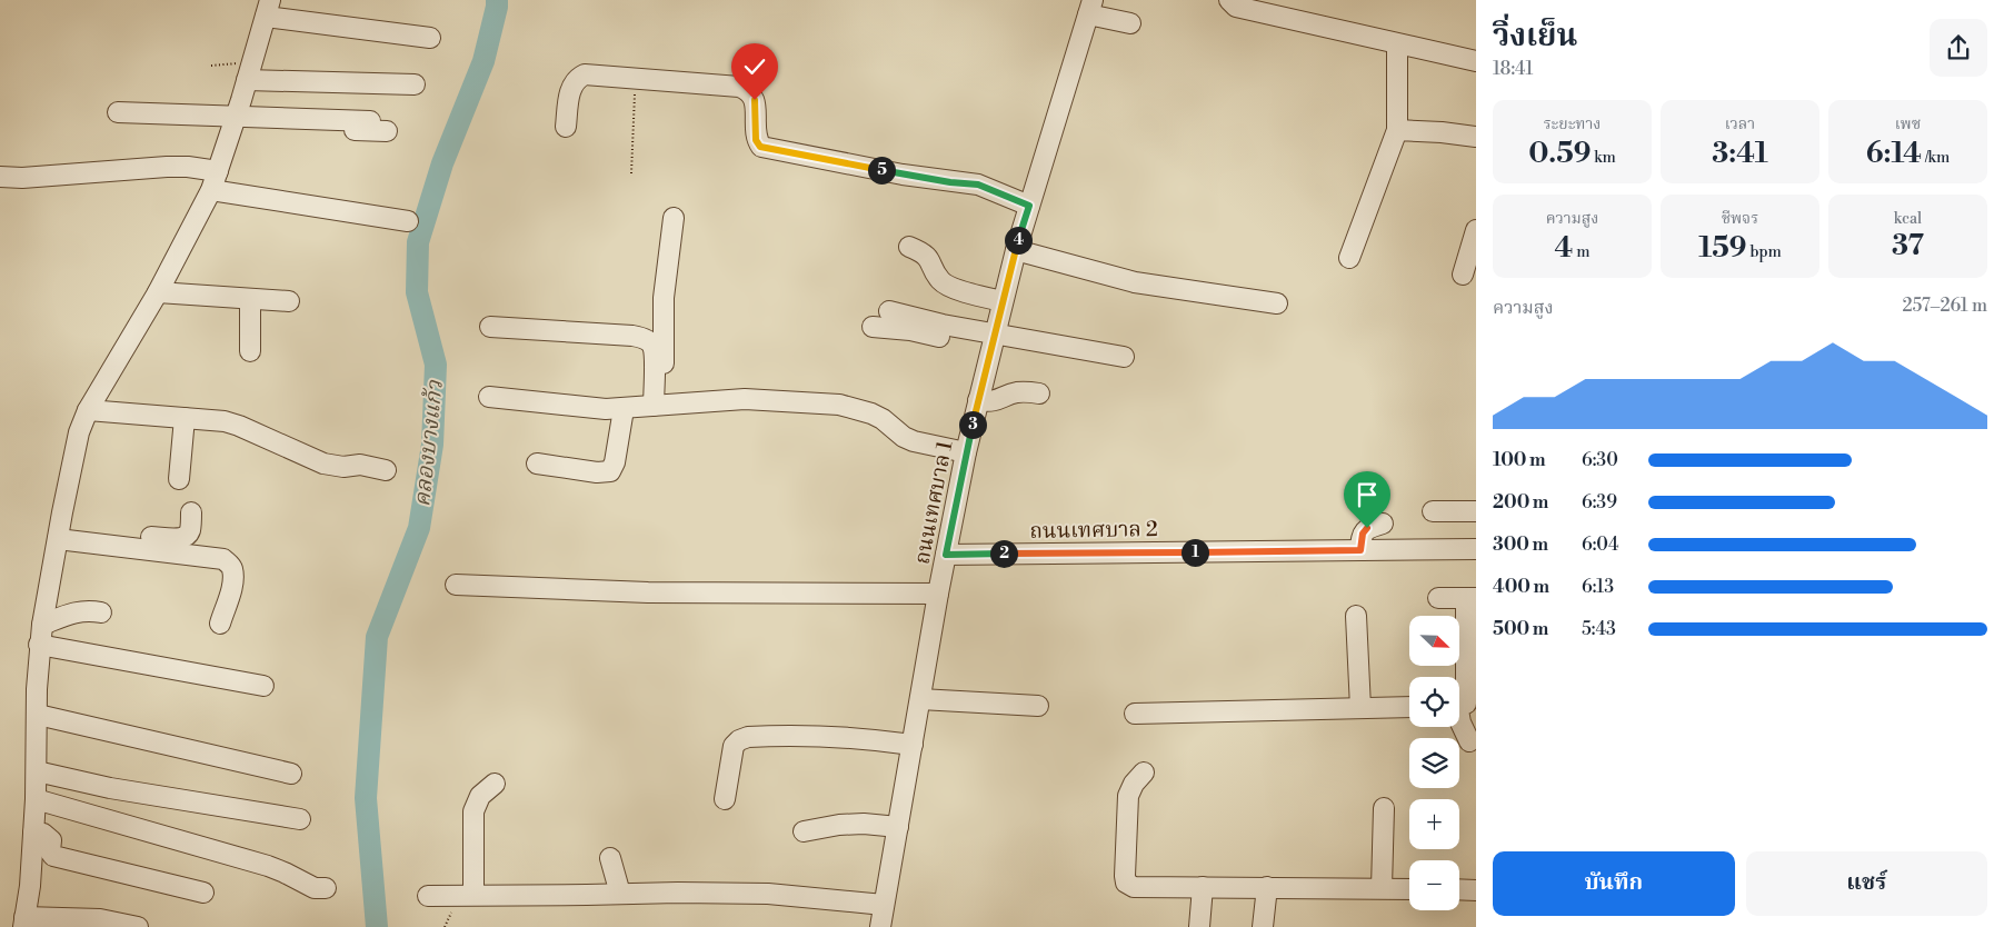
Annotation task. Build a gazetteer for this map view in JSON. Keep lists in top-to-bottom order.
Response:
{
  "streets": {
    "street": ["ถนนเทศบาล 1", "ถนนเทศบาล 2"]
  },
  "crossings": [
    ["ถนนเทศบาล 1", "ถนนเทศบาล 2"]
  ],
  "water": ["คลองบางแก้ว"],
  "north": "bottom right",
  "page": {
    "heading": ["วิ่งเย็น", "18:41"],
    "stats": [
      ["ระยะทาง", "0.59 km"],
      ["เวลา", "3:41"],
      ["เพซ", "6:14 /km"],
      ["ความสูง", "4 m"],
      ["ชีพจร", "159 bpm"],
      ["kcal", "37"]
    ],
    "pins": [
      "5",
      "4",
      "3",
      "1",
      "2"
    ],
    "chart": ["ความสูง", "257–261 m"],
    "list": [
      {
        "name": "100 m",
        "note": "6:30"
      },
      {
        "name": "200 m",
        "note": "6:39"
      },
      {
        "name": "300 m",
        "note": "6:04"
      },
      {
        "name": "400 m",
        "note": "6:13"
      },
      {
        "name": "500 m",
        "note": "5:43"
      }
    ],
    "map_buttons": ["+", "−"],
    "buttons": ["บันทึก", "แชร์"]
  }
}
